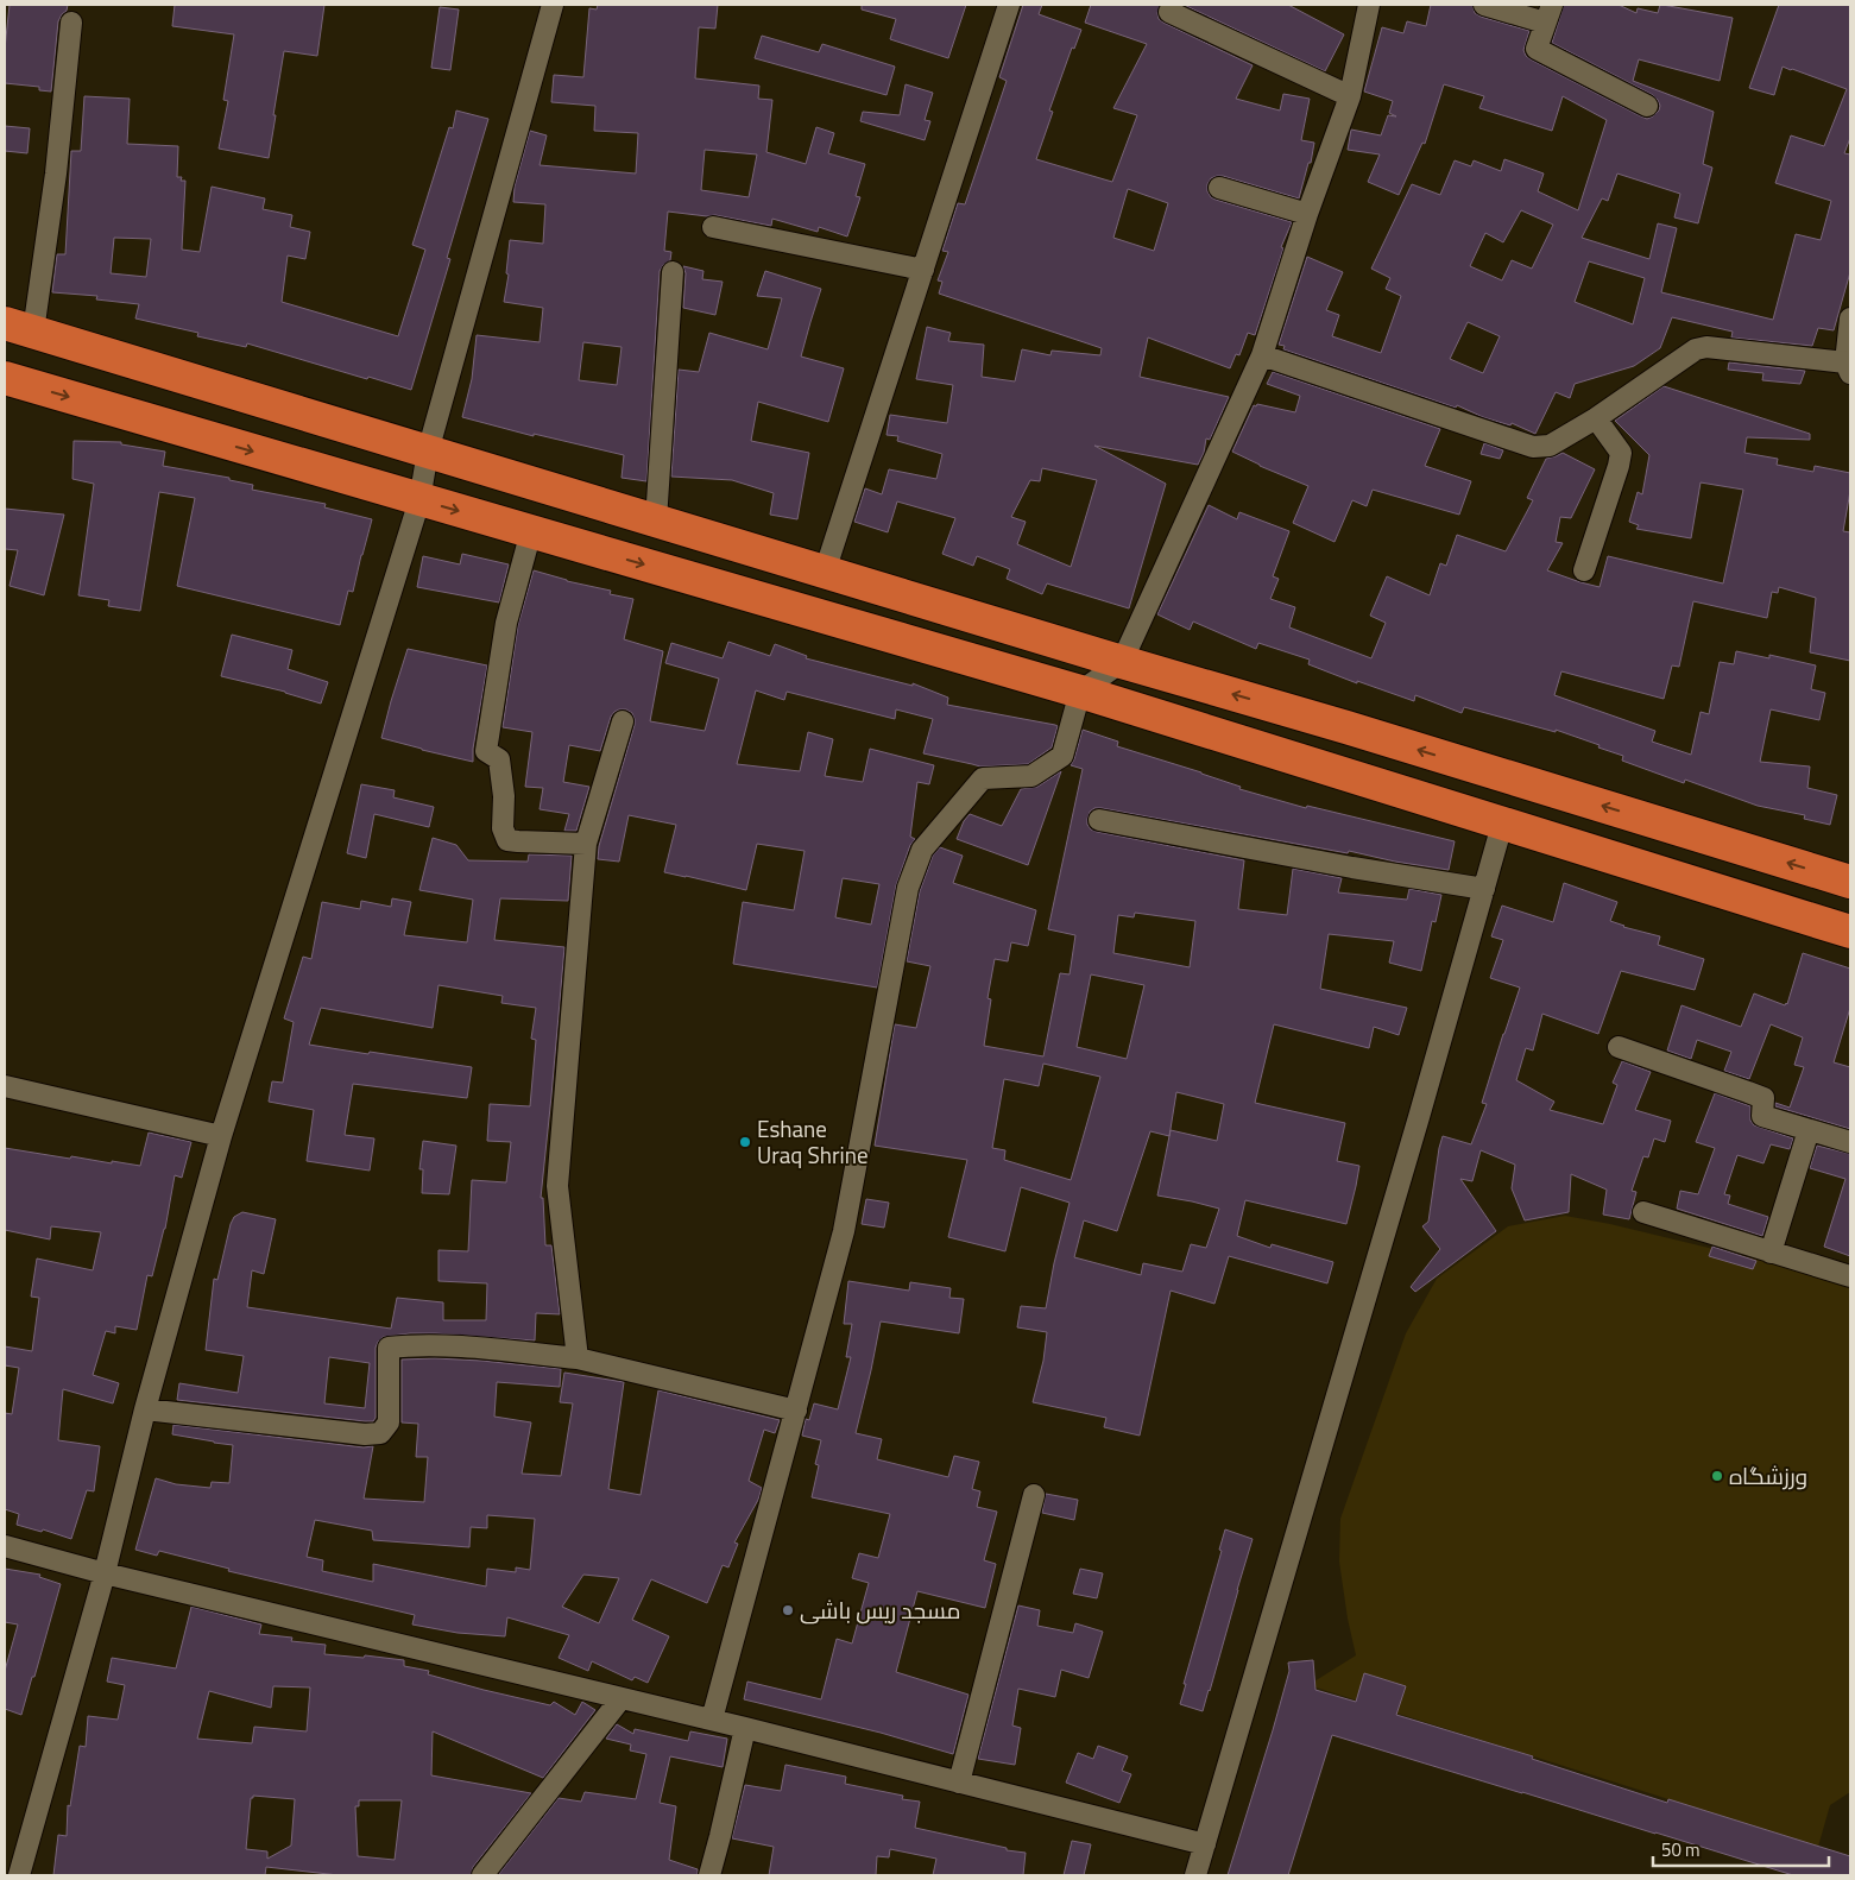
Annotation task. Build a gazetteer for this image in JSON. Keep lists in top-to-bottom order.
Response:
{
  "places": ["Eshane Uraq Shrine", "ورزشگاه", "مسجد ریس باشی"],
  "scale_bar": "50 m"
}
